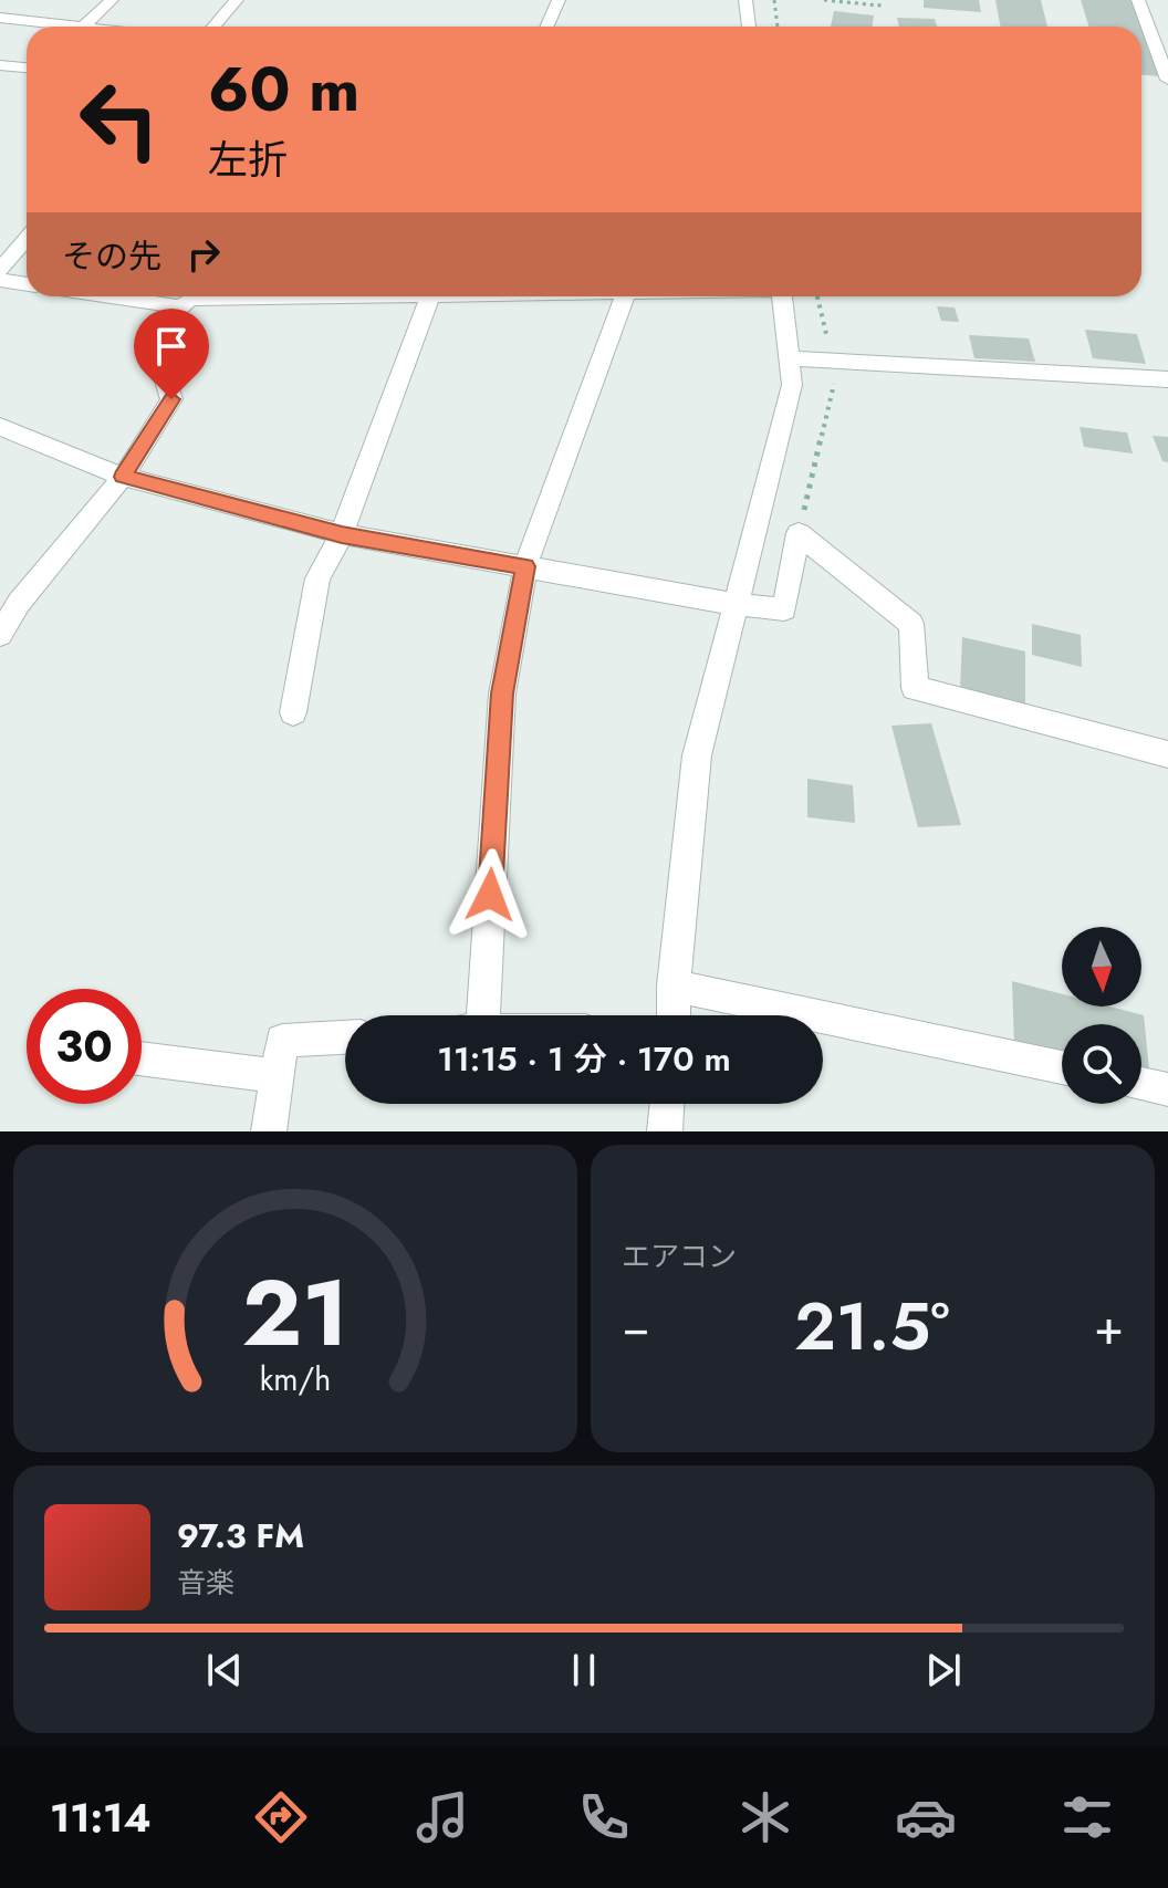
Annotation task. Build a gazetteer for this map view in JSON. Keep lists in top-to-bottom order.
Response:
{
  "north": "bottom",
  "page": {
    "turn": ["60 m", "左折"],
    "then": "その先",
    "limit": "30",
    "trip": "11:15 · 1 分 · 170 m",
    "tile": "エアコン",
    "heat": ["−", "21.5°", "+"],
    "song": ["97.3 FM", "音楽"],
    "tabs": "11:14",
    "gauge": ["21", "km/h"]
  }
}
